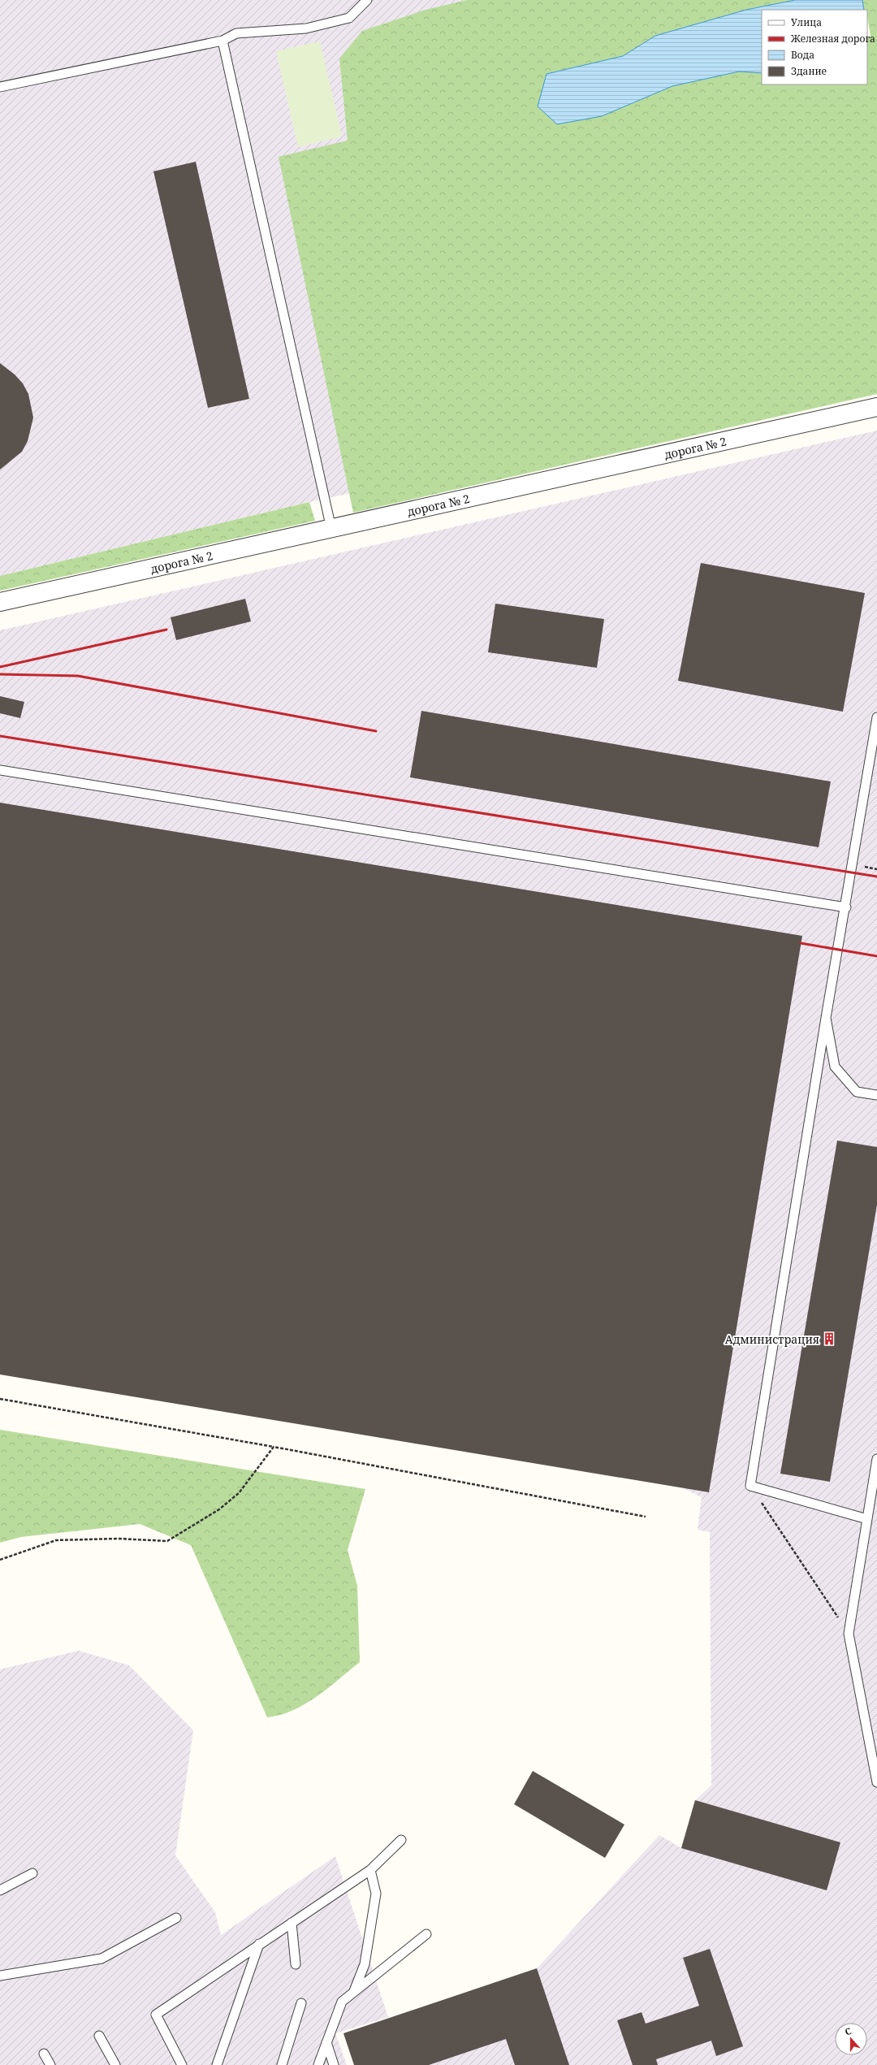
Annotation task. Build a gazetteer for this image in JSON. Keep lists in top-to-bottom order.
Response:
{
  "streets": {
    "street": ["дорога № 2"]
  },
  "places": {
    "building": ["Администрация"]
  },
  "legend": [
    "Улица",
    "Железная дорога",
    "Вода",
    "Здание"
  ],
  "north": "top"
}
